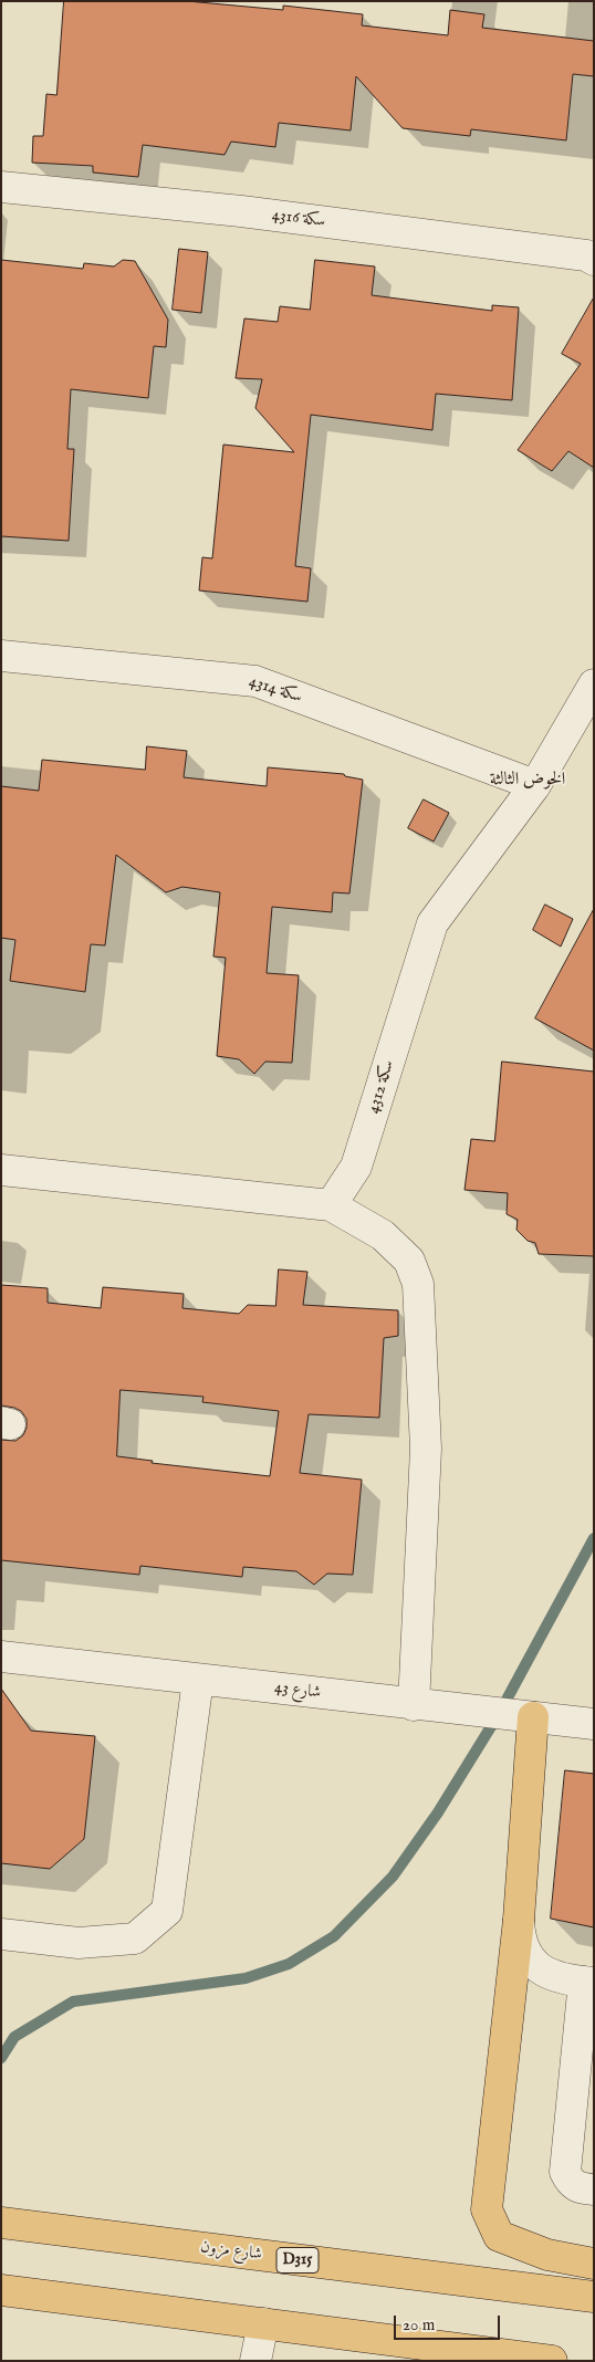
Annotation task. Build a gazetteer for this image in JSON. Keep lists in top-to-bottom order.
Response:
{
  "streets": {
    "main road": ["شارع مزون", "D315"],
    "street": [
      "سكة 4316",
      "سكة 4314",
      "سكة 4312",
      "شارع 43"
    ]
  },
  "crossings": [
    ["سكة 4314", "سكة 4312"]
  ],
  "districts": ["الخوض الثالثة"],
  "scale_bar": "20 m"
}
